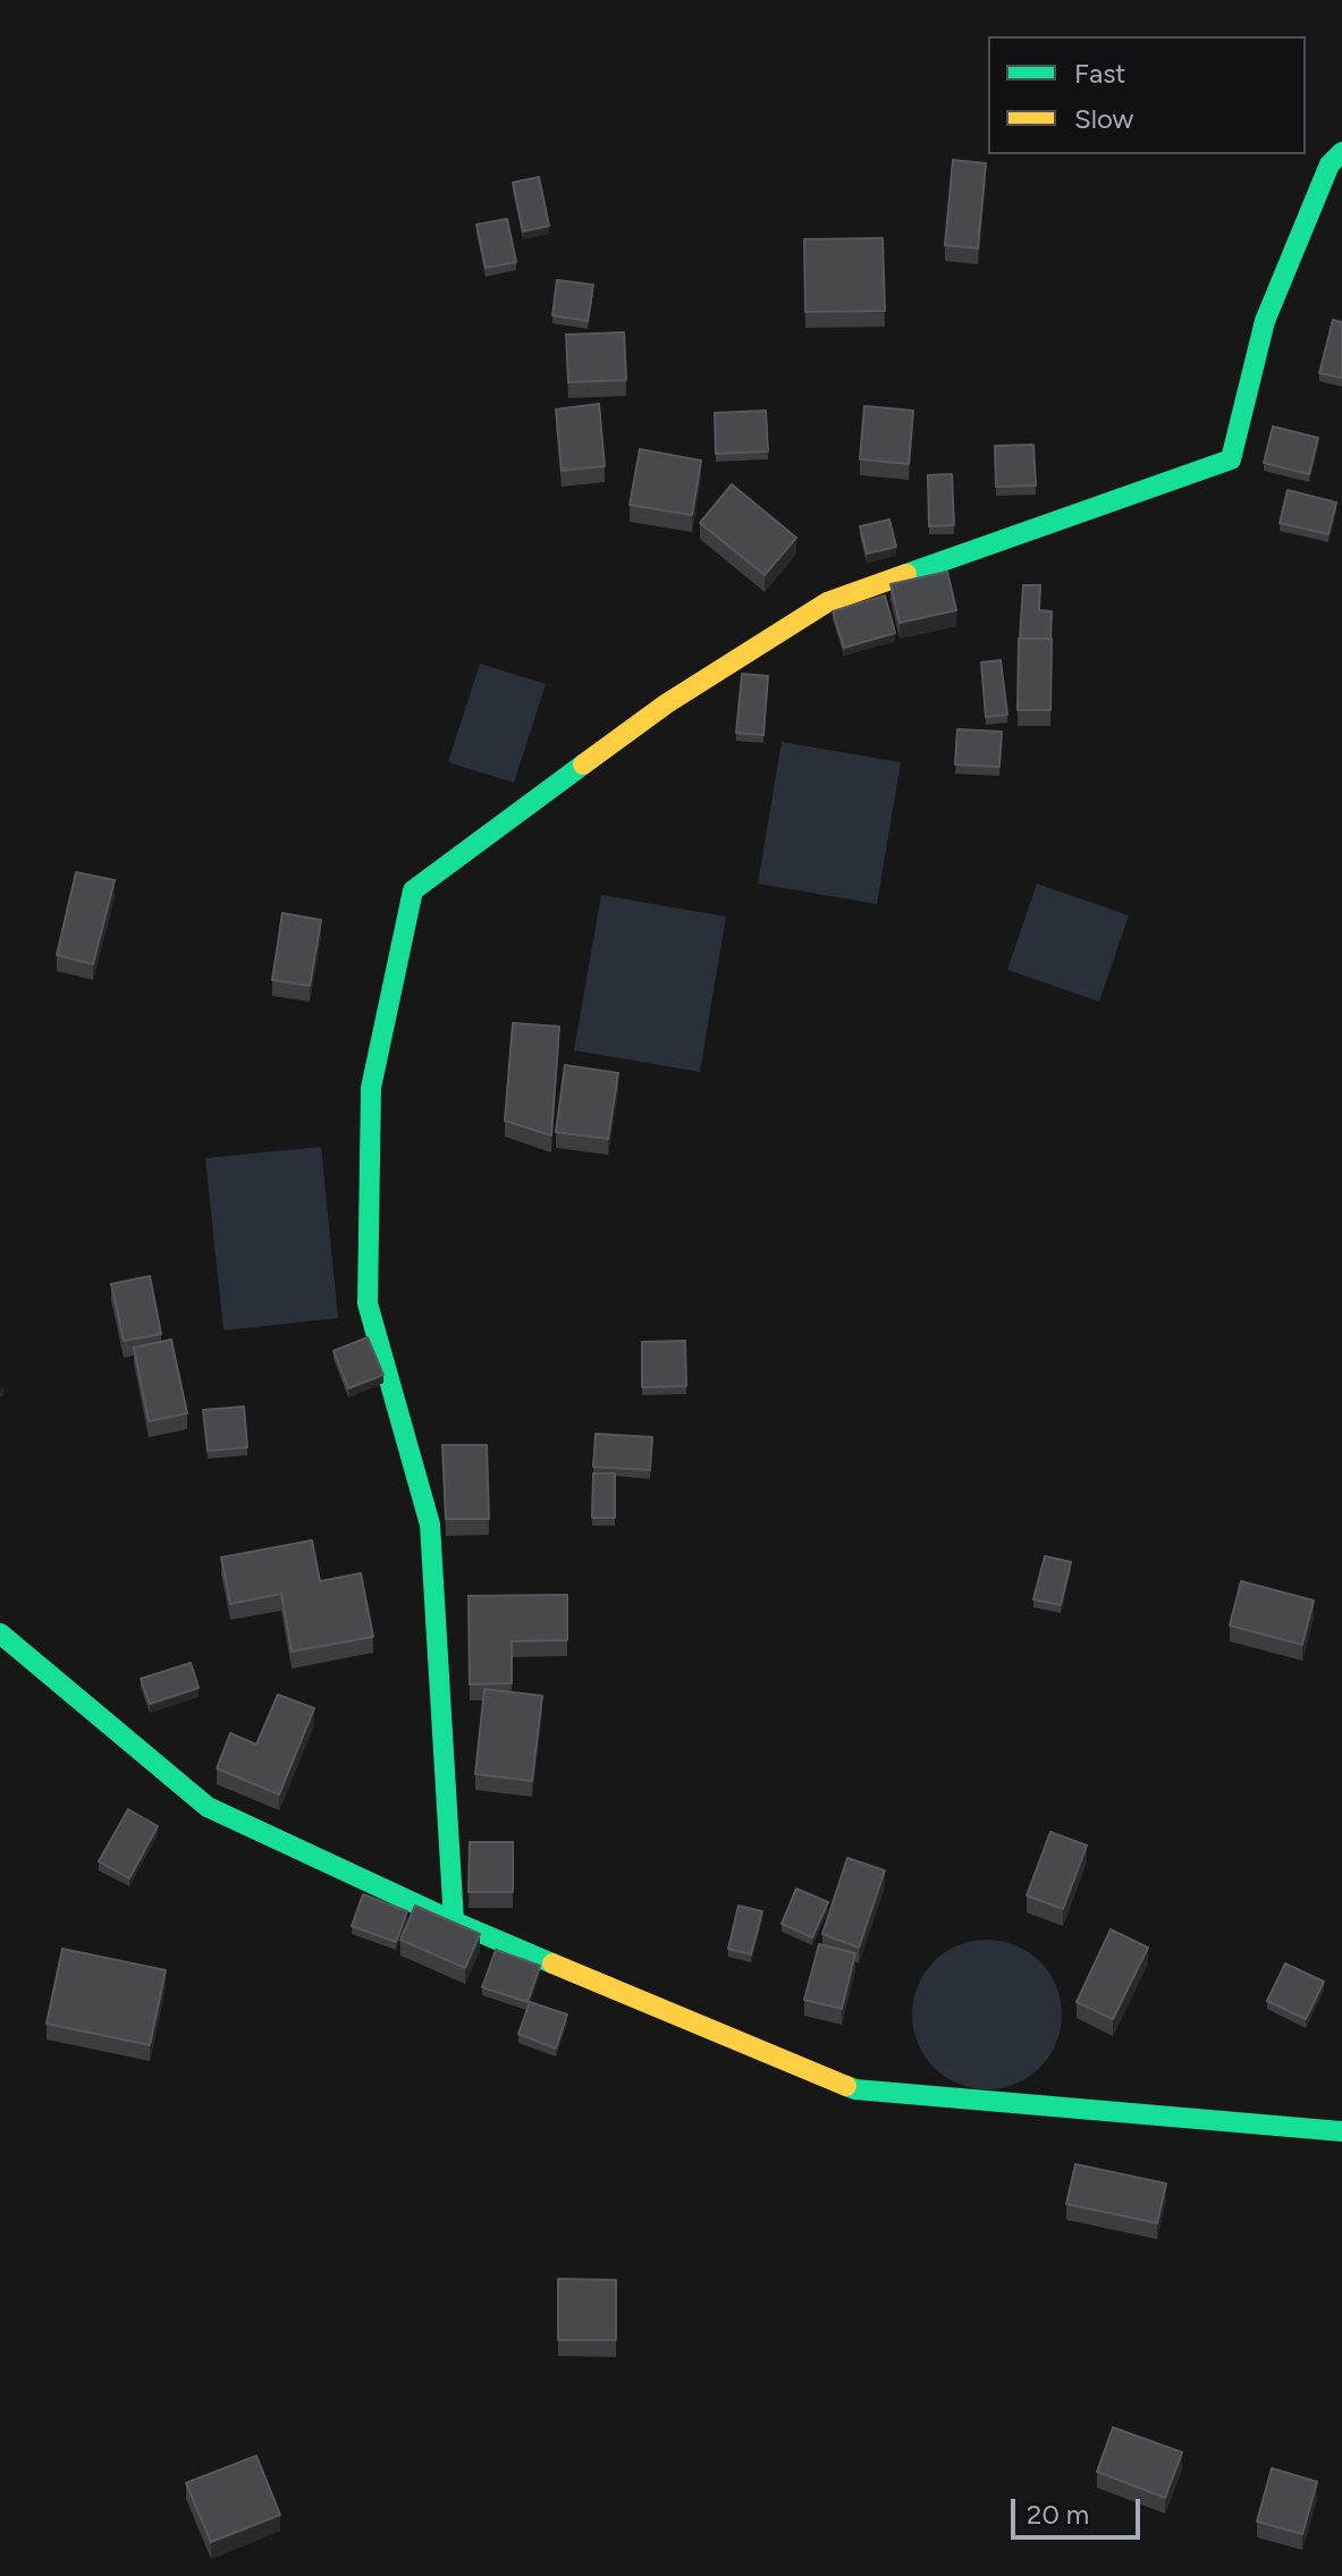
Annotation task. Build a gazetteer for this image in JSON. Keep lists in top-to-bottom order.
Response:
{
  "legend": ["Fast", "Slow"],
  "scale_bar": "20 m"
}
